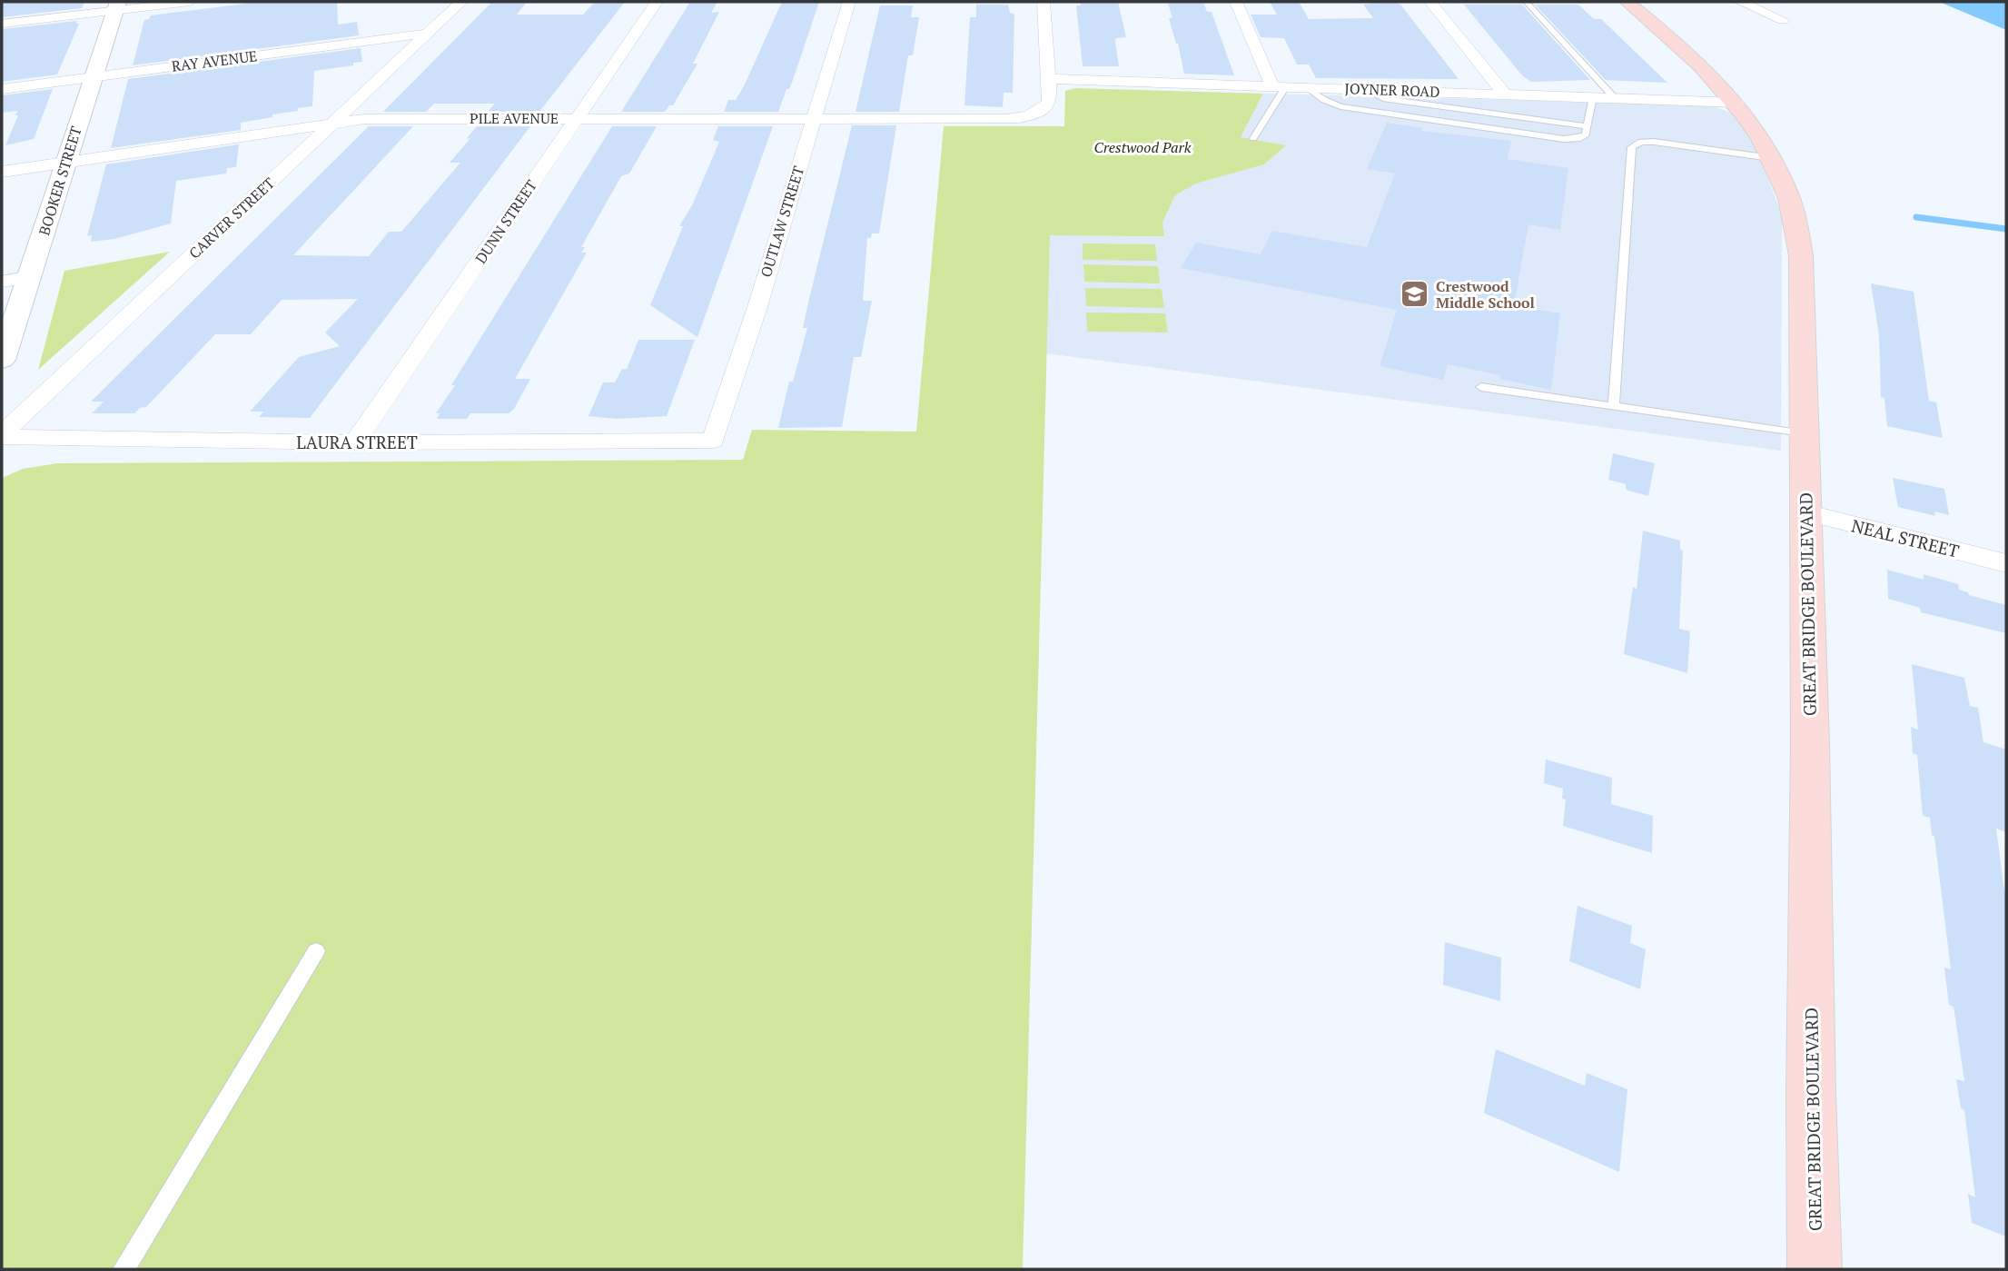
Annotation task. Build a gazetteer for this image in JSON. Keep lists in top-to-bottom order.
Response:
{
  "streets": {
    "main road": ["GREAT BRIDGE BOULEVARD"],
    "street": [
      "RAY AVENUE",
      "JOYNER ROAD",
      "PILE AVENUE",
      "BOOKER STREET",
      "CARVER STREET",
      "DUNN STREET",
      "OUTLAW STREET",
      "LAURA STREET",
      "NEAL STREET"
    ]
  },
  "crossings": [
    ["RAY AVENUE", "BOOKER STREET"],
    ["RAY AVENUE", "CARVER STREET"],
    ["JOYNER ROAD", "PILE AVENUE"],
    ["JOYNER ROAD", "GREAT BRIDGE BOULEVARD"],
    ["PILE AVENUE", "BOOKER STREET"],
    ["PILE AVENUE", "CARVER STREET"],
    ["PILE AVENUE", "DUNN STREET"],
    ["PILE AVENUE", "OUTLAW STREET"],
    ["CARVER STREET", "LAURA STREET"],
    ["DUNN STREET", "LAURA STREET"],
    ["OUTLAW STREET", "LAURA STREET"],
    ["NEAL STREET", "GREAT BRIDGE BOULEVARD"]
  ],
  "parks": ["Crestwood Park"],
  "places": {
    "school or university": ["Crestwood Middle School"]
  }
}
